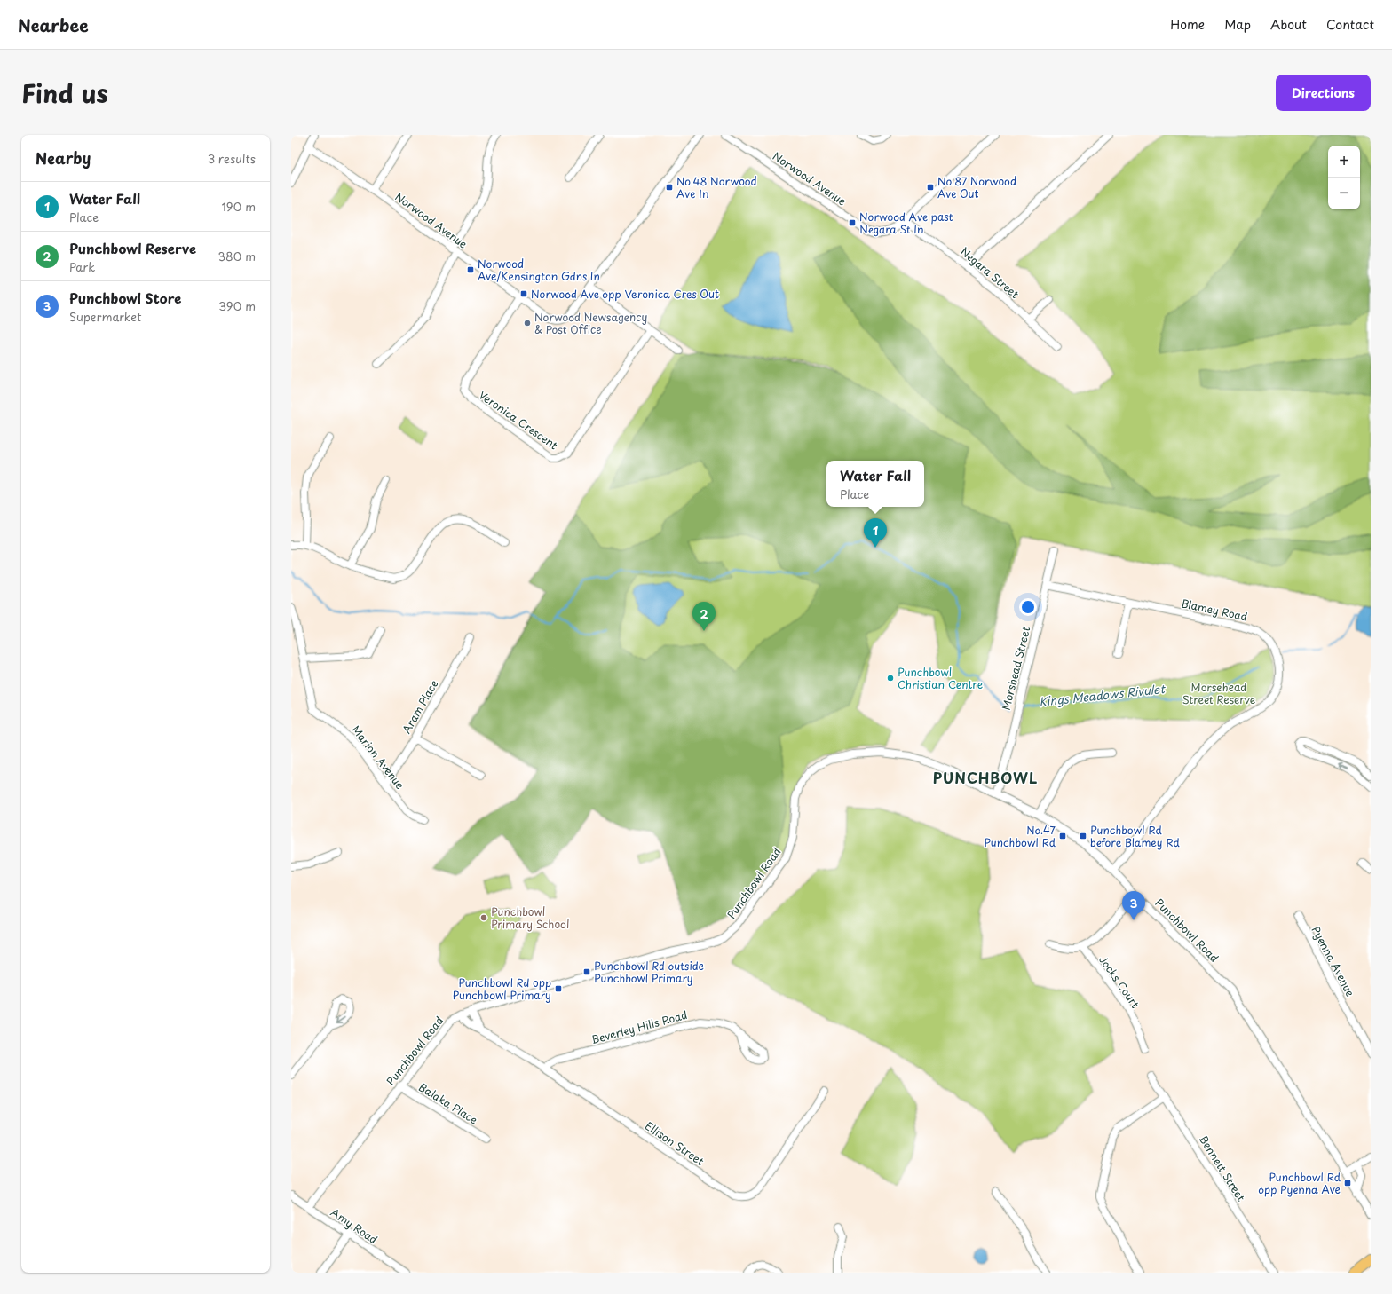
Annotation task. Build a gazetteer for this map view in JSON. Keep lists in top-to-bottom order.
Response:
{
  "streets": {
    "street": [
      "Norwood Avenue",
      "Negara Street",
      "Veronica Crescent",
      "Blamey Road",
      "Morshead Street",
      "Aram Place",
      "Marion Avenue",
      "Punchbowl Road",
      "Pyenna Avenue",
      "Jocks Court",
      "Beverley Hills Road",
      "Balaka Place",
      "Ellison Street",
      "Bennett Street",
      "Amy Road"
    ]
  },
  "crossings": [
    ["Norwood Avenue", "Negara Street"],
    ["Norwood Avenue", "Veronica Crescent"],
    ["Blamey Road", "Morshead Street"],
    ["Blamey Road", "Punchbowl Road"],
    ["Morshead Street", "Punchbowl Road"],
    ["Aram Place", "Marion Avenue"],
    ["Punchbowl Road", "Balaka Place"],
    ["Punchbowl Road", "Ellison Street"],
    ["Punchbowl Road", "Amy Road"],
    ["Beverley Hills Road", "Ellison Street"]
  ],
  "districts": ["PUNCHBOWL"],
  "water": ["Kings Meadows Rivulet"],
  "parks": ["Morsehead Street Reserve"],
  "places": {
    "transit": [
      "No.48 Norwood Ave In",
      "No.87 Norwood Ave Out",
      "Norwood Ave past Negara St In",
      "Norwood Ave/Kensington Gdns In",
      "Norwood Ave opp Veronica Cres Out",
      "No.47 Punchbowl Rd",
      "Punchbowl Rd before Blamey Rd",
      "Punchbowl Rd outside Punchbowl Primary",
      "Punchbowl Rd opp Punchbowl Primary",
      "Punchbowl Rd opp Pyenna Ave"
    ],
    "other": ["Norwood Newsagency & Post Office", "Punchbowl Christian Centre", "Punchbowl Primary School"]
  },
  "page": {
    "header": "Nearbee",
    "nav": [
      "Home",
      "Map",
      "About",
      "Contact"
    ],
    "title": "Find us",
    "buttons": "Directions",
    "heading": ["Nearby", "3 results"],
    "map_buttons": ["+", "−"],
    "list": [
      {
        "mark": "1",
        "name": "Water Fall",
        "note": "Place",
        "value": "190 m"
      },
      {
        "mark": "2",
        "name": "Punchbowl Reserve",
        "note": "Park",
        "value": "380 m"
      },
      {
        "mark": "3",
        "name": "Punchbowl Store",
        "note": "Supermarket",
        "value": "390 m"
      }
    ],
    "popup": ["Water Fall", "Place"],
    "pins": ["1", "2", "3"]
  }
}
